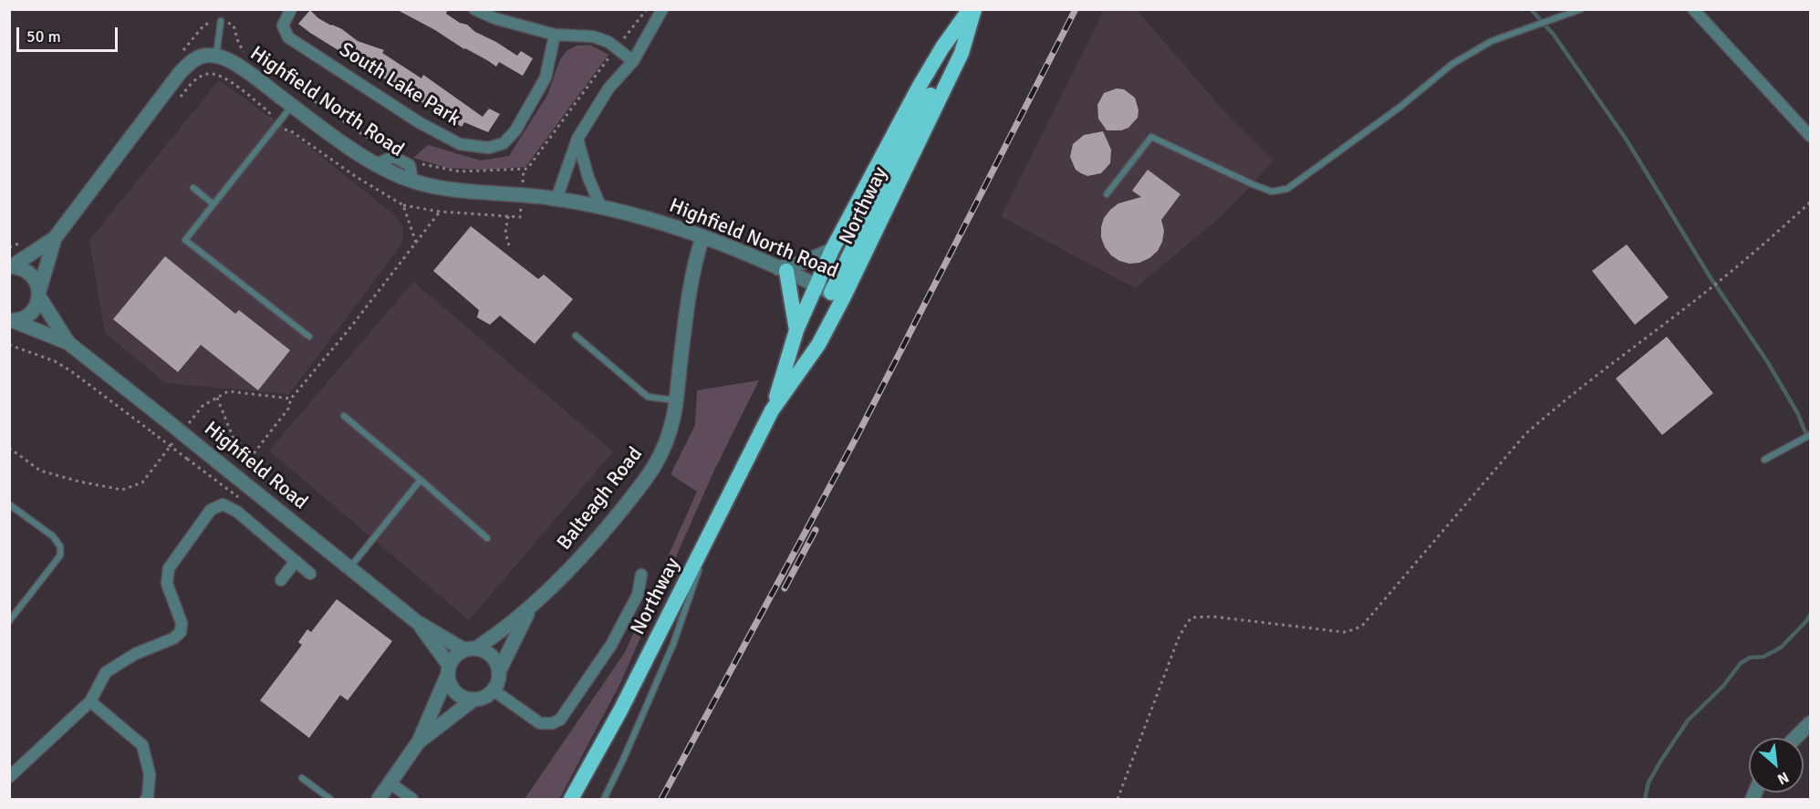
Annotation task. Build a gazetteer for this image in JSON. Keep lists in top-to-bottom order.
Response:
{
  "streets": {
    "highway": ["Northway"],
    "street": [
      "South Lake Park",
      "Highfield North Road",
      "Highfield Road",
      "Balteagh Road"
    ]
  },
  "crossings": [
    ["Highfield North Road", "Northway"],
    ["Highfield North Road", "Highfield Road"],
    ["Highfield North Road", "Balteagh Road"],
    ["Highfield Road", "Balteagh Road"]
  ],
  "scale_bar": "50 m",
  "north": "bottom right"
}
